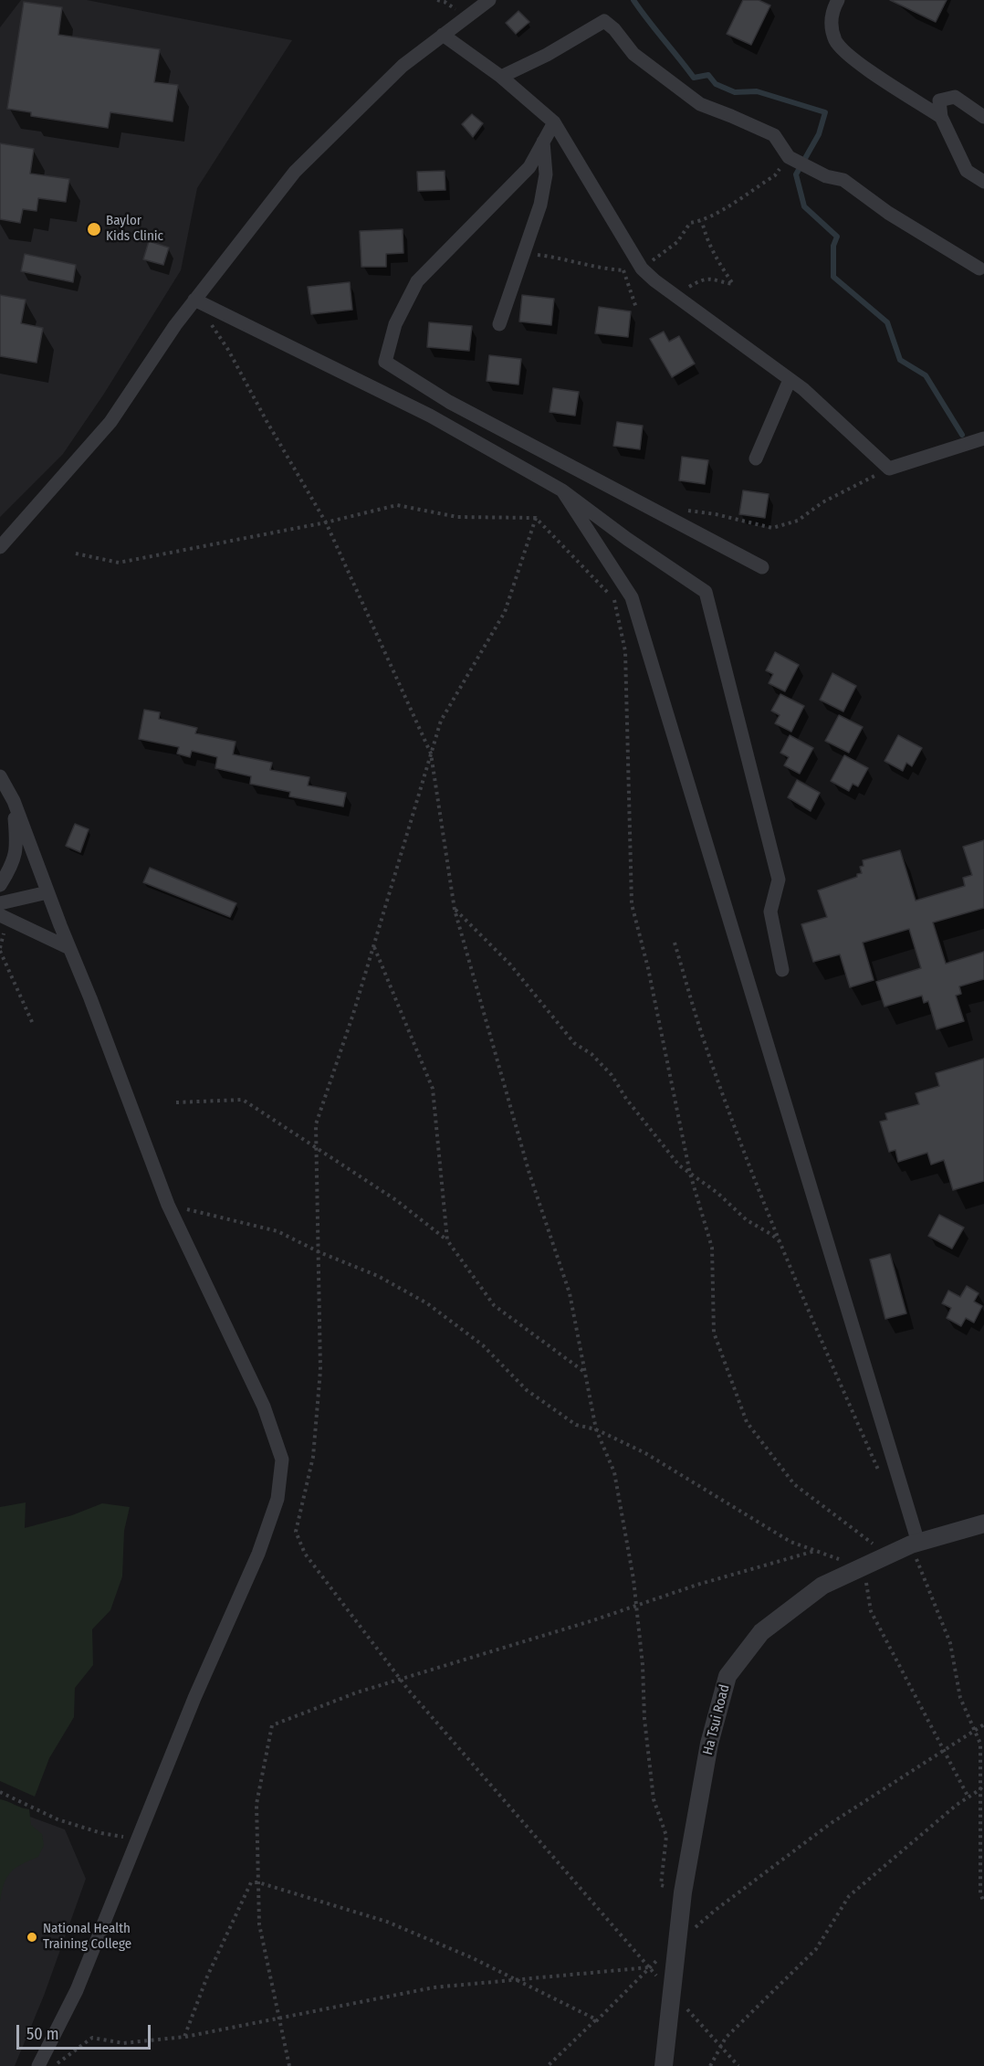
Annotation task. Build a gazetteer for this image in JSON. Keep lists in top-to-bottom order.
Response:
{
  "streets": {
    "street": ["Ha Tsui Road"]
  },
  "places": ["Baylor Kids Clinic", "National Health Training College"],
  "scale_bar": "50 m"
}
